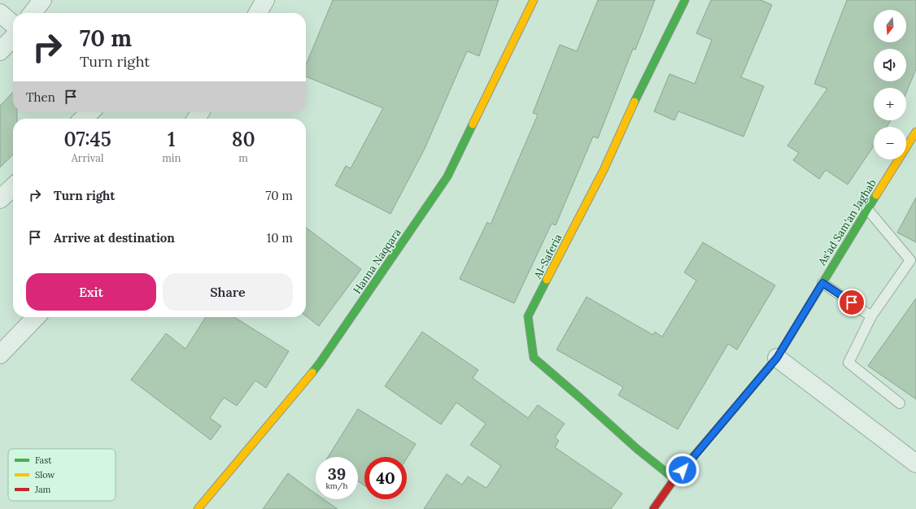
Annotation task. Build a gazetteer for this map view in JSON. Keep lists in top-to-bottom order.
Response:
{
  "streets": {
    "street": ["As'ad Sam'an Jaghab", "Al-Saferia", "Hanna Naqqara"]
  },
  "crossings": [
    ["As'ad Sam'an Jaghab", "Al-Saferia"]
  ],
  "legend": ["Fast", "Slow", "Jam"],
  "north": "bottom",
  "page": {
    "map_buttons": ["+", "−"],
    "turn": ["70 m", "Turn right"],
    "then": "Then",
    "eta": [
      "07:45",
      "Arrival",
      "1",
      "min",
      "80",
      "m"
    ],
    "list": [
      {
        "name": "Turn right",
        "value": "70 m"
      },
      {
        "name": "Arrive at destination",
        "value": "10 m"
      }
    ],
    "buttons": ["Exit", "Share"],
    "speed": "39 km/h",
    "limit": "40"
  }
}
